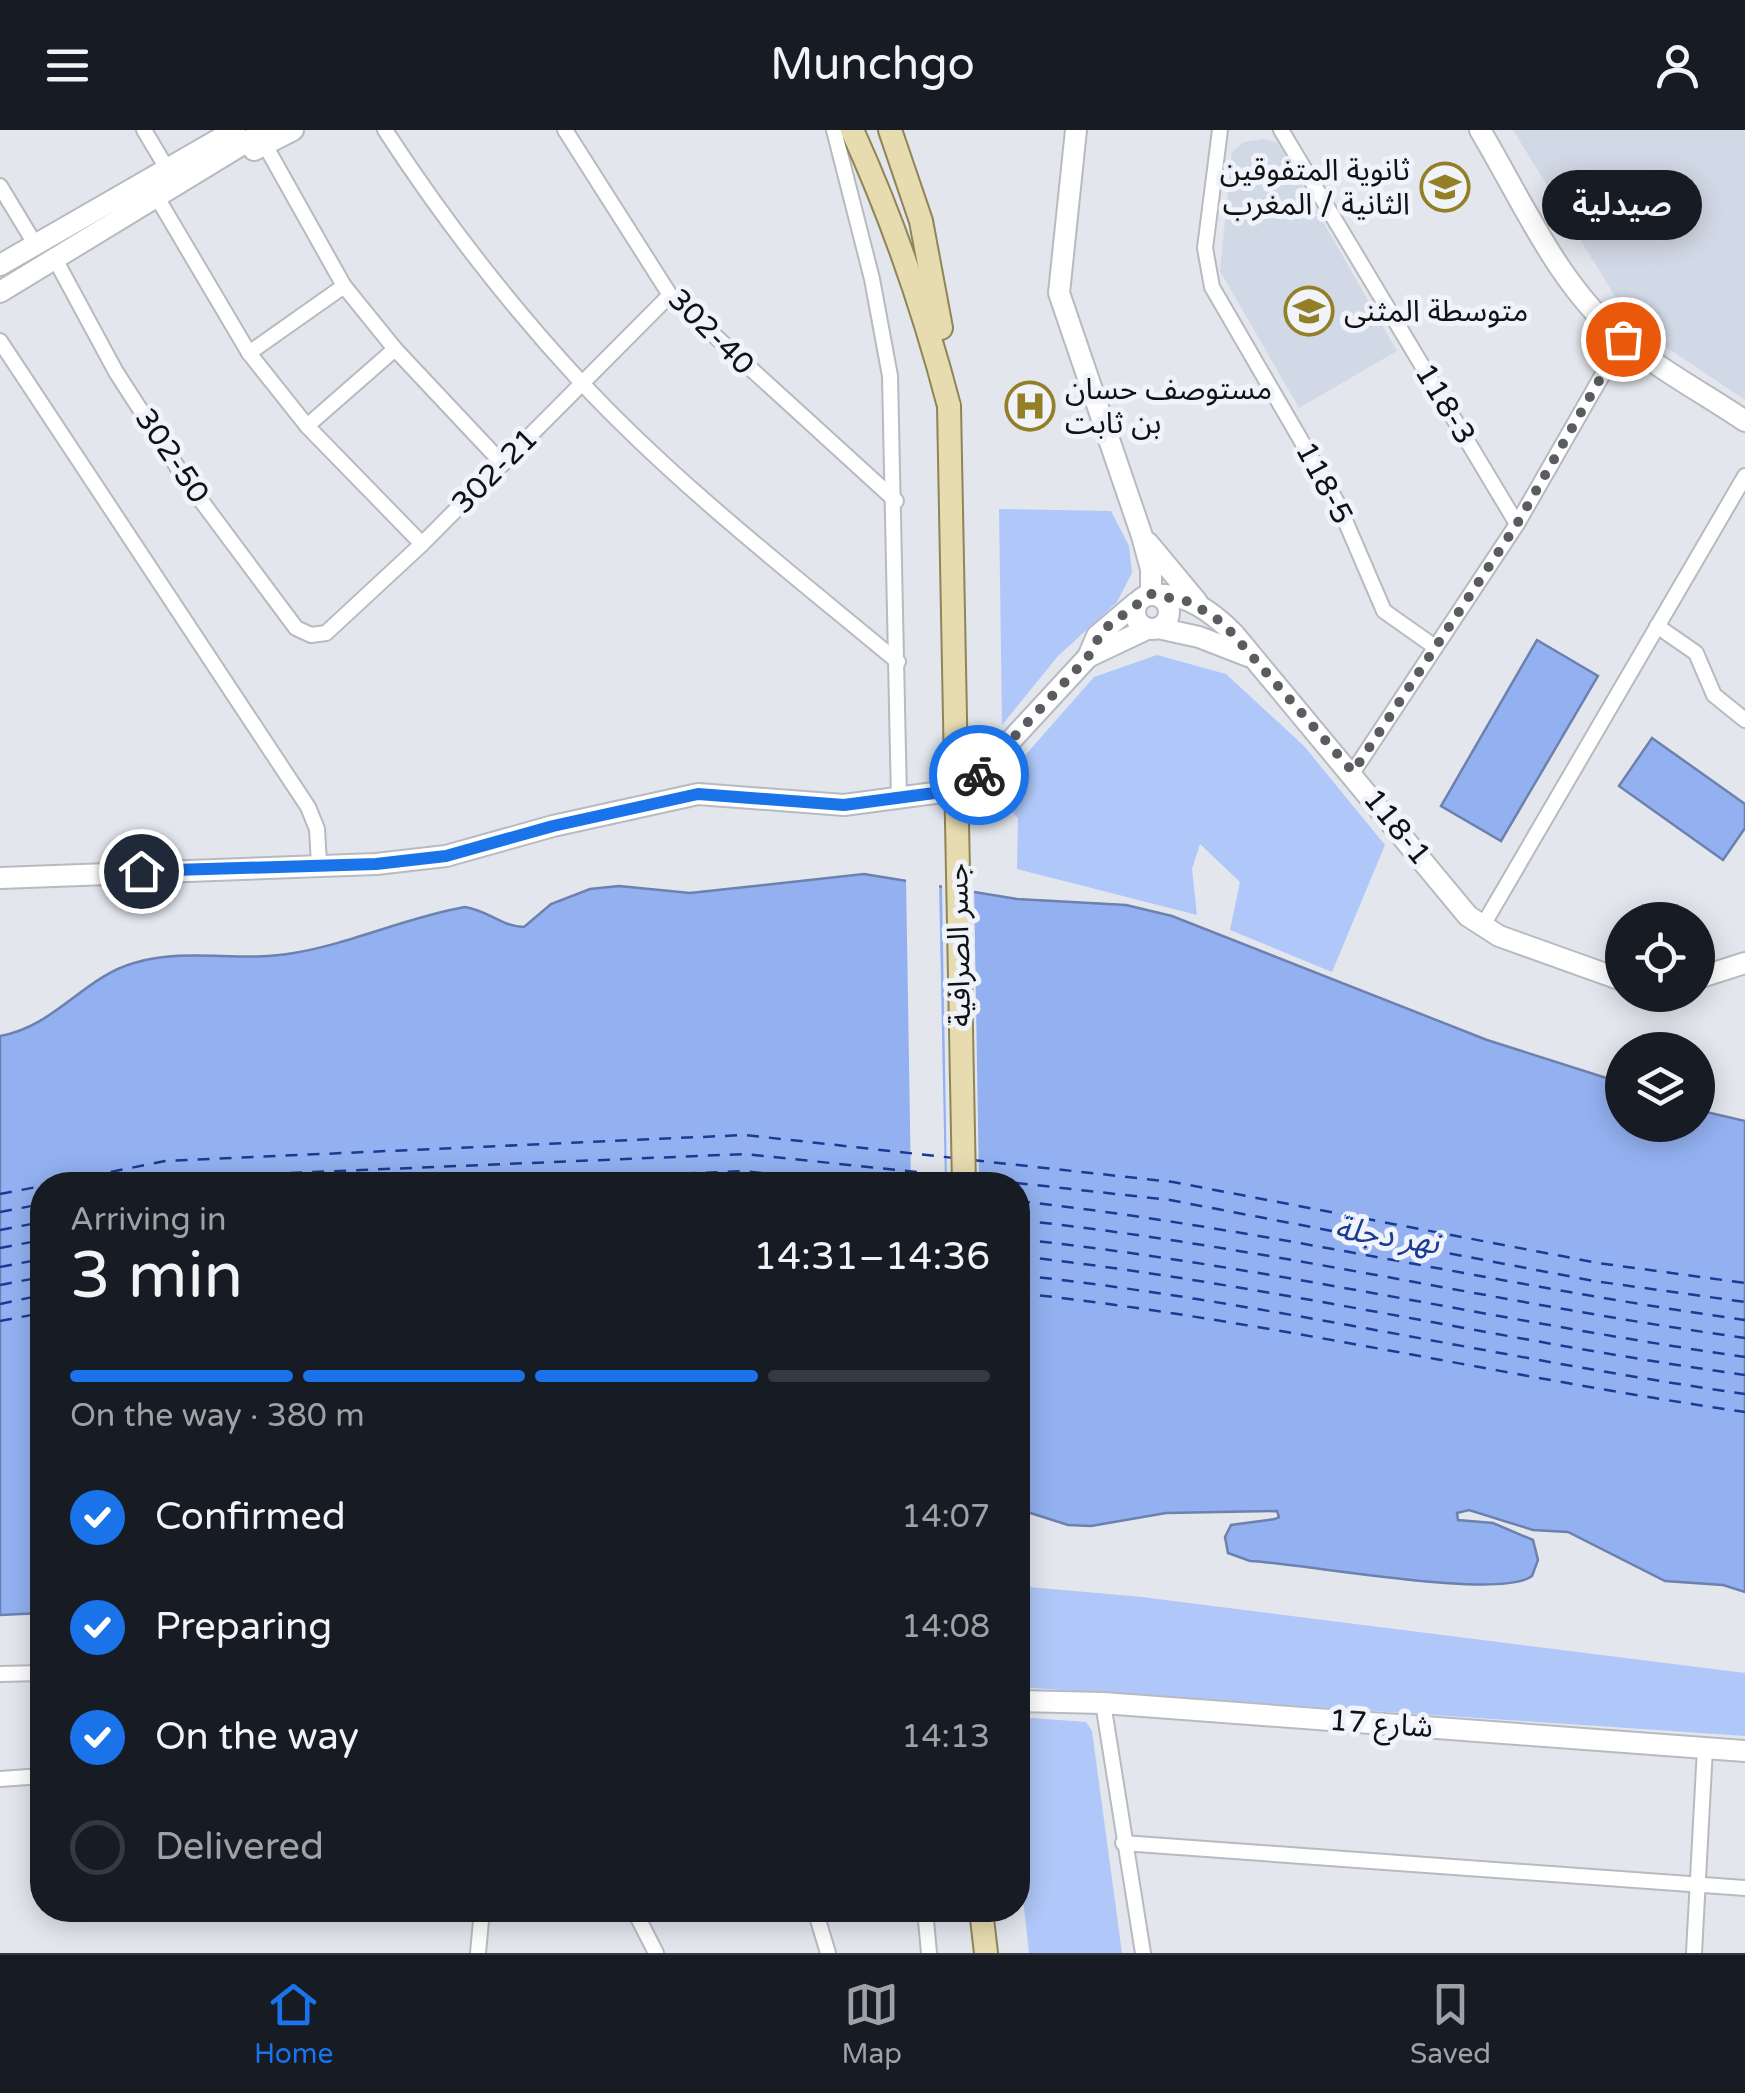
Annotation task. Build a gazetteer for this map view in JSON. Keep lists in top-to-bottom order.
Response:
{
  "streets": {
    "main road": ["جسر الصرافية"],
    "street": [
      "302-40",
      "118-3",
      "302-50",
      "302-21",
      "118-5",
      "118-1",
      "شارع 17"
    ]
  },
  "crossings": [
    ["302-40", "302-21"],
    ["302-50", "302-21"]
  ],
  "water": ["نهر دجلة"],
  "places": {
    "school or university": ["ثانوية المتفوقين الثانية / المغرب", "متوسطة المثنى"],
    "other": ["صيدلية"],
    "hospital": ["مستوصف حسان بن ثابت"]
  },
  "page": {
    "header": "Munchgo",
    "bubble": "صيدلية",
    "heading": ["3 min", "Arriving in", "14:31–14:36"],
    "bar": "On the way · 380 m",
    "list": [
      ["Confirmed", "14:07"],
      ["Preparing", "14:08"],
      ["On the way", "14:13"],
      "Delivered"
    ],
    "tabs": ["Home", "Map", "Saved"]
  }
}
